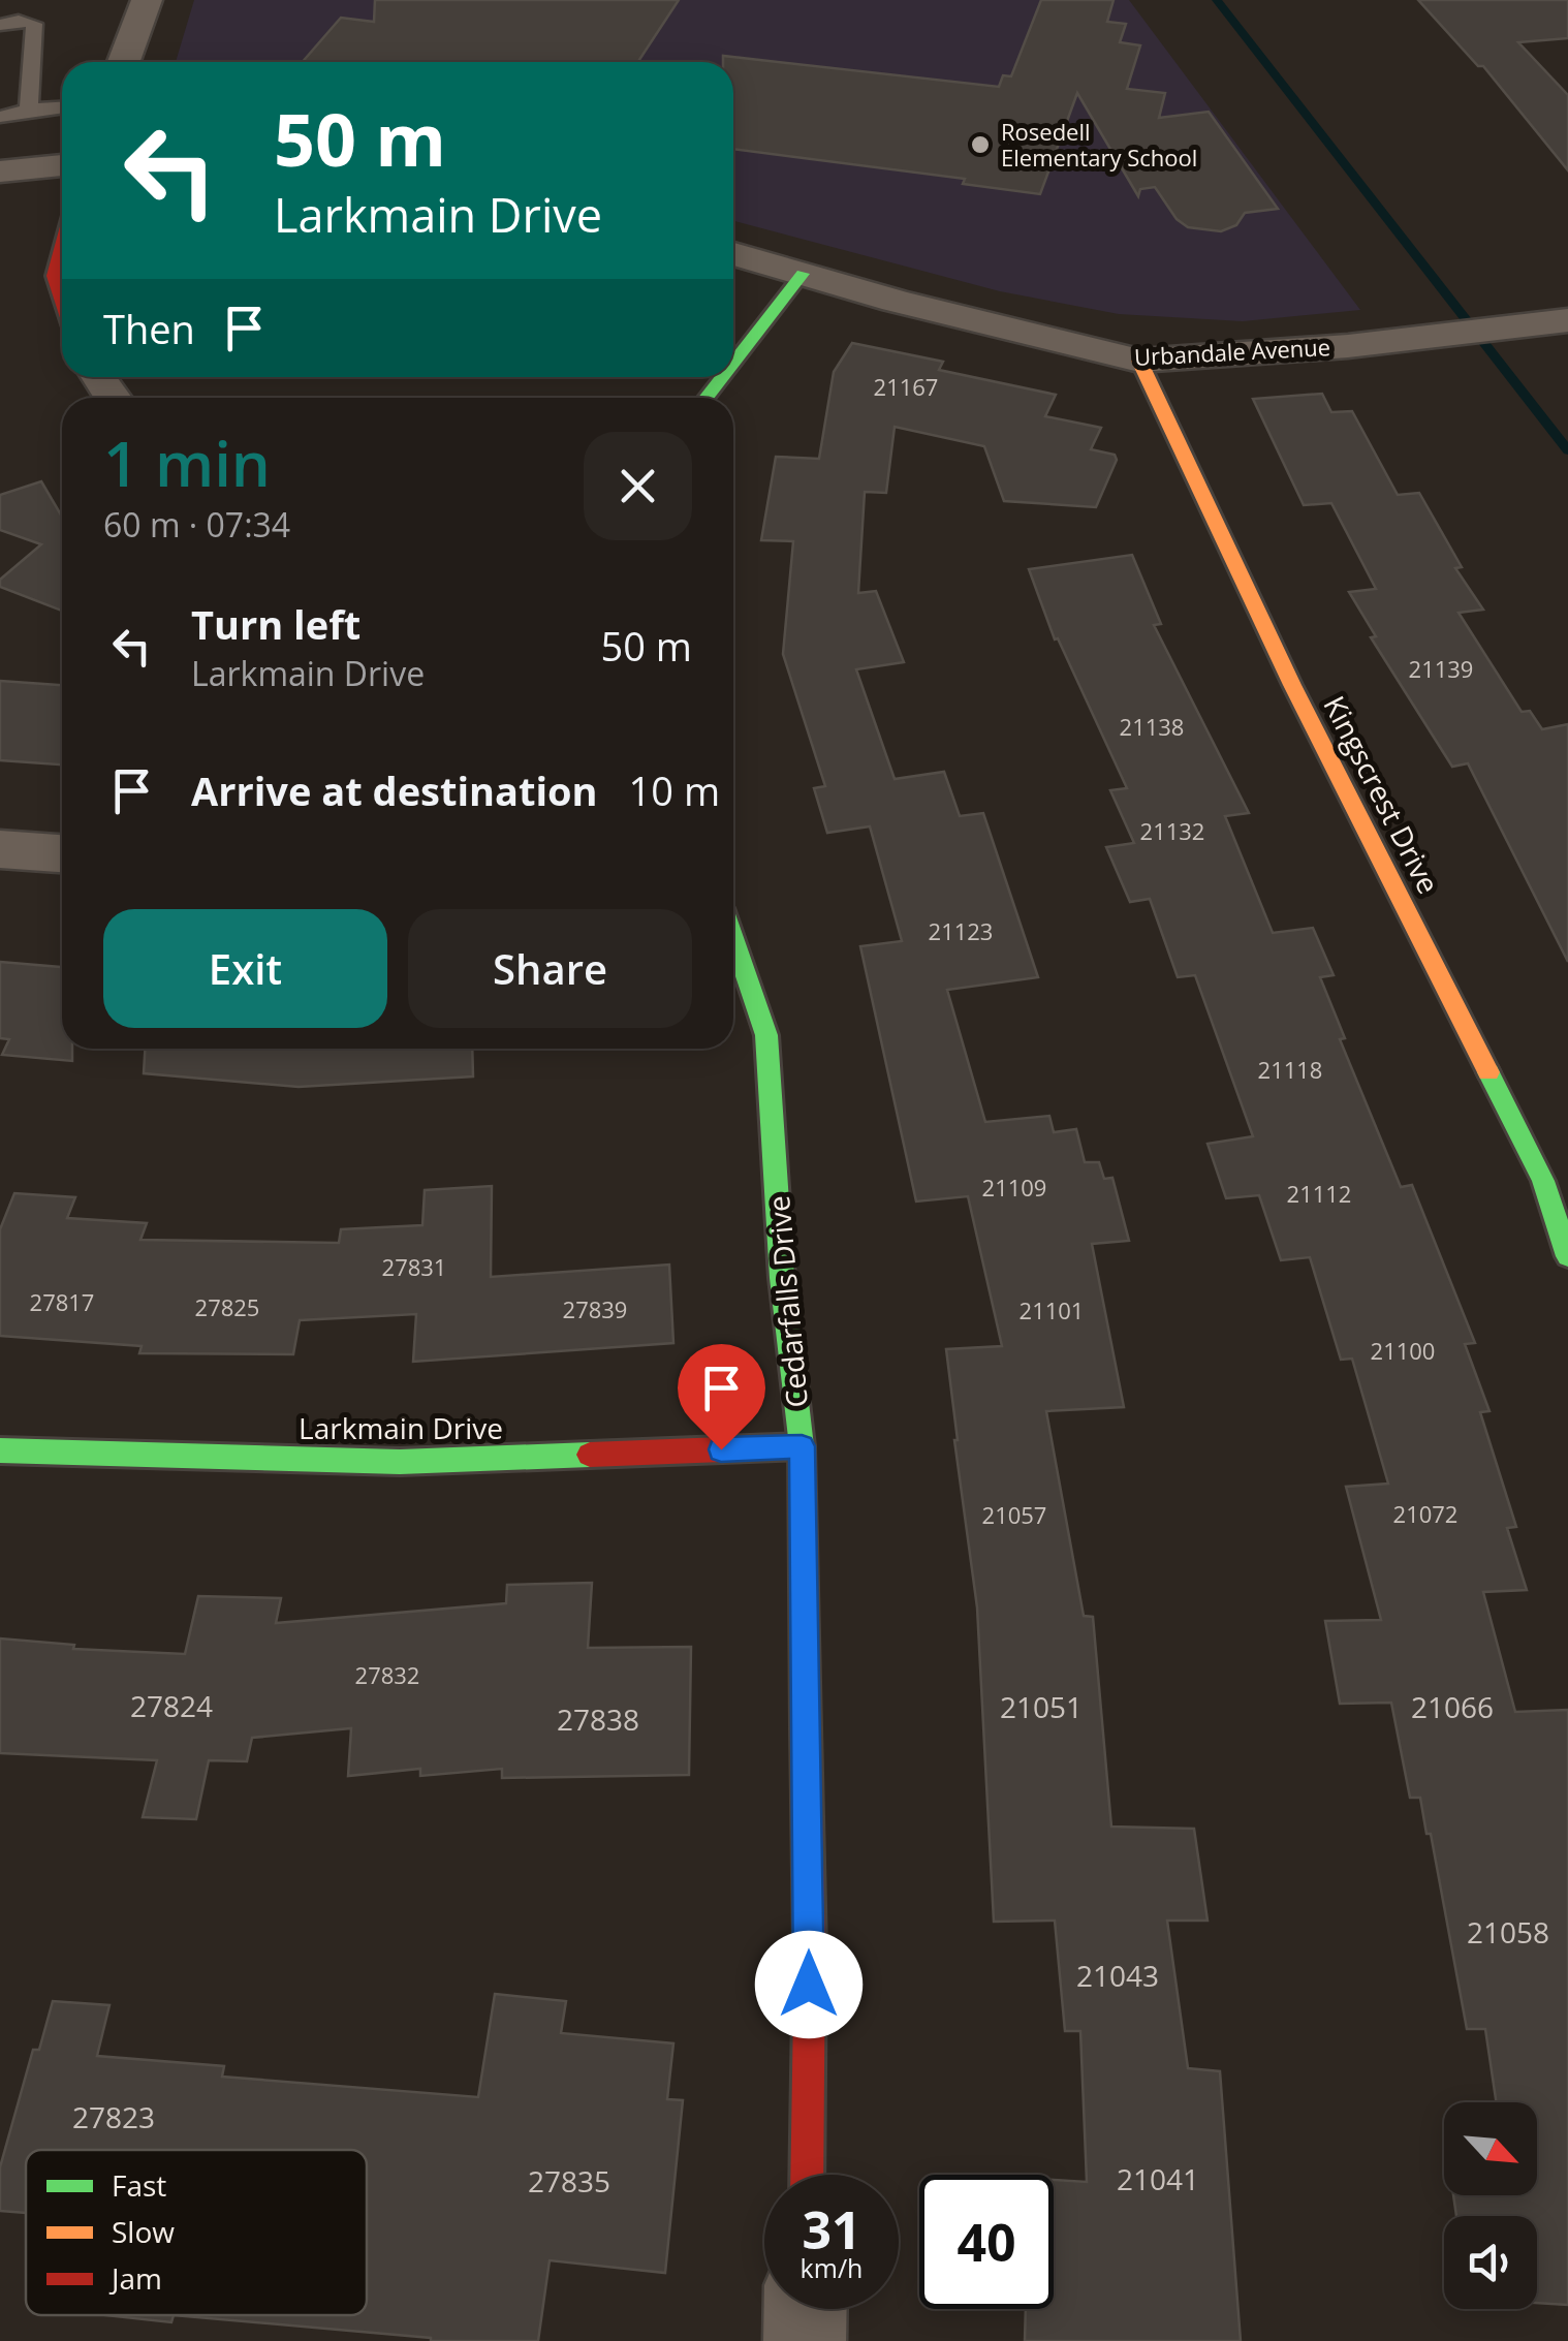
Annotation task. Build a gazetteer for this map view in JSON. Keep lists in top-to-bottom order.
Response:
{
  "streets": {
    "street": [
      "Urbandale Avenue",
      "Kingscrest Drive",
      "Cedarfalls Drive",
      "Larkmain Drive"
    ]
  },
  "crossings": [
    ["Urbandale Avenue", "Kingscrest Drive"],
    ["Cedarfalls Drive", "Larkmain Drive"]
  ],
  "places": ["Rosedell Elementary School"],
  "house_numbers": [
    "21167",
    "21139",
    "21138",
    "21132",
    "21123",
    "21118",
    "21109",
    "21112",
    "27831",
    "27817",
    "27825",
    "27839",
    "21101",
    "21100",
    "21072",
    "21057",
    "27832",
    "27824",
    "21051",
    "21066",
    "27838",
    "21058",
    "21043",
    "27823",
    "21041",
    "27835"
  ],
  "legend": ["Fast", "Slow", "Jam"],
  "north": "bottom right",
  "page": {
    "turn": ["50 m", "Larkmain Drive"],
    "then": "Then",
    "heading": ["1 min", "60 m · 07:34"],
    "list": [
      {
        "name": "Turn left",
        "note": "Larkmain Drive",
        "value": "50 m"
      },
      {
        "name": "Arrive at destination",
        "value": "10 m"
      }
    ],
    "buttons": ["Exit", "Share"],
    "speed": "31 km/h",
    "limit": "40"
  }
}
